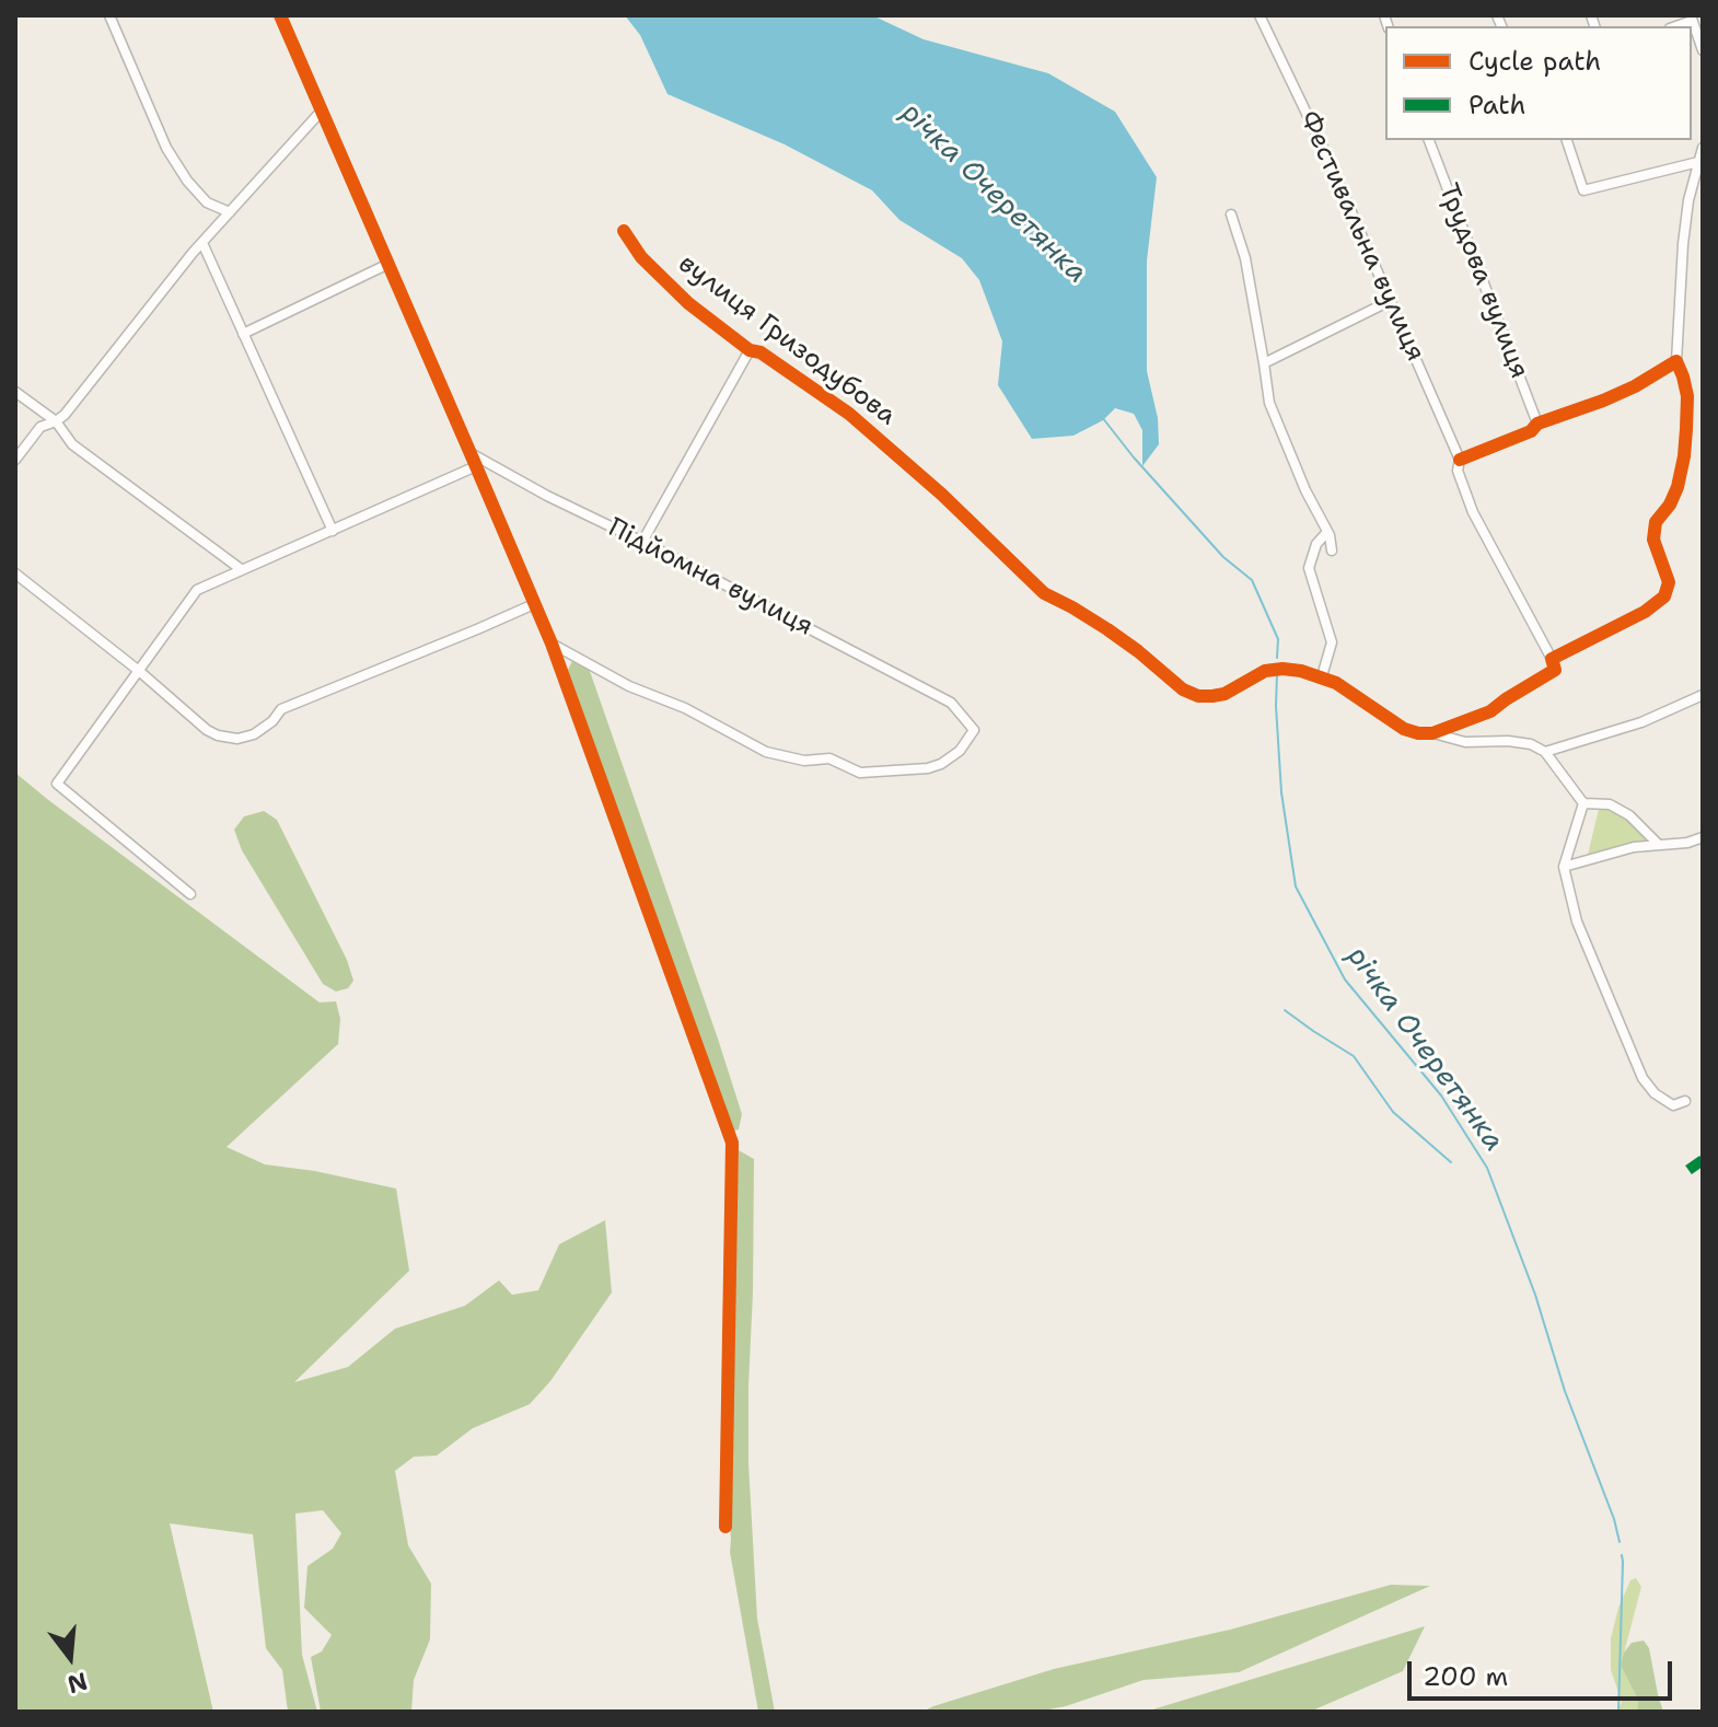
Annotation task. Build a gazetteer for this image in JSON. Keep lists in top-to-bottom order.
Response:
{
  "streets": {
    "street": [
      "Фестивальна вулиця",
      "Трудова вулиця",
      "вулиця Гризодубова",
      "Підйомна вулиця"
    ]
  },
  "water": ["річка Очеретянка"],
  "legend": ["Cycle path", "Path"],
  "scale_bar": "200 m",
  "north": "bottom"
}
